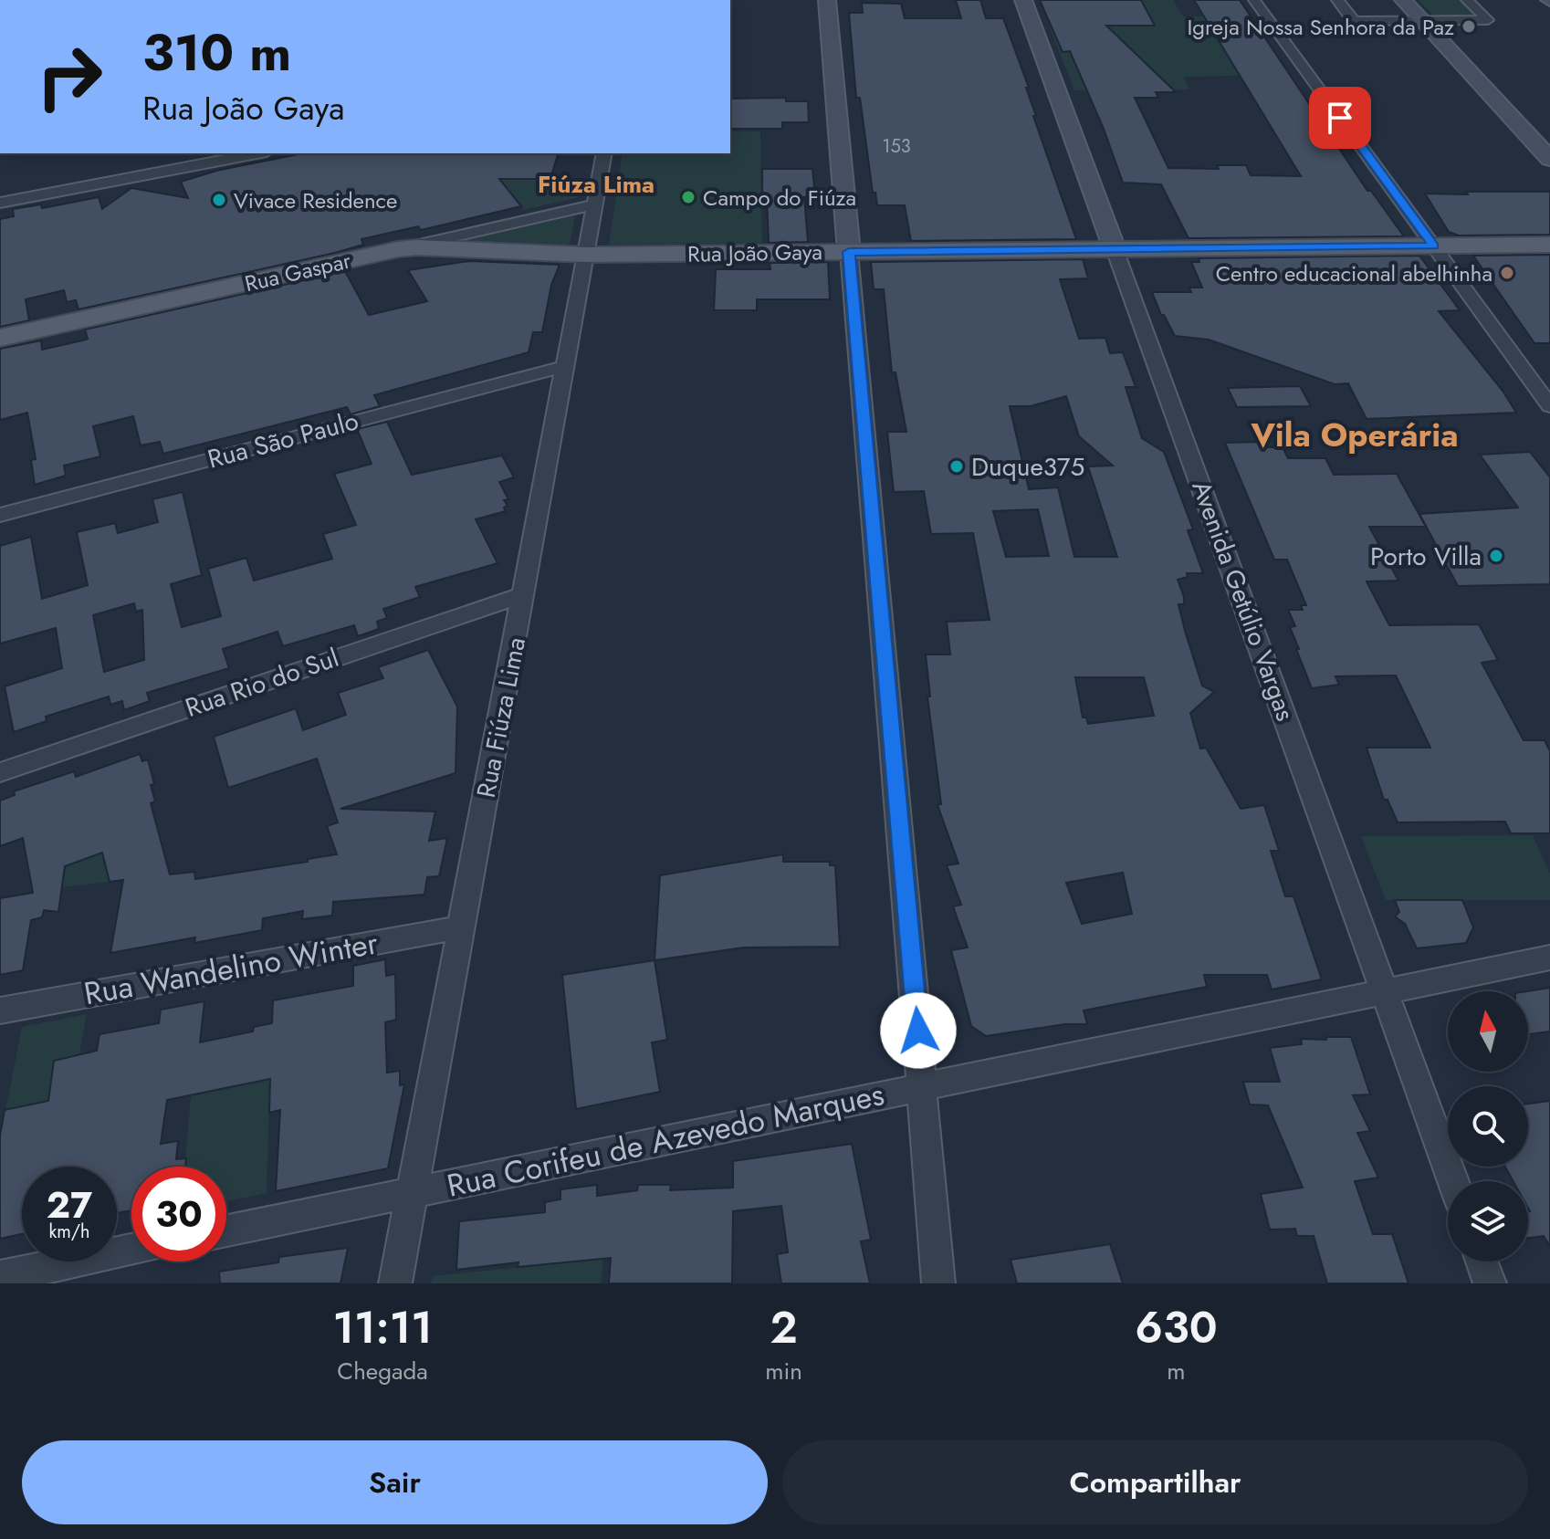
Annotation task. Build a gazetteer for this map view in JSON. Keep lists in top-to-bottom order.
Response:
{
  "streets": {
    "main road": ["Rua João Gaya", "Rua Gaspar"],
    "street": [
      "Rua São Paulo",
      "Avenida Getúlio Vargas",
      "Rua Rio do Sul",
      "Rua Fiúza Lima",
      "Rua Wandelino Winter",
      "Rua Corifeu de Azevedo Marques"
    ]
  },
  "crossings": [
    ["Rua João Gaya", "Rua Gaspar"],
    ["Rua João Gaya", "Avenida Getúlio Vargas"],
    ["Rua João Gaya", "Rua Fiúza Lima"],
    ["Rua Gaspar", "Rua Fiúza Lima"],
    ["Rua São Paulo", "Rua Fiúza Lima"],
    ["Avenida Getúlio Vargas", "Rua Corifeu de Azevedo Marques"],
    ["Rua Rio do Sul", "Rua Fiúza Lima"],
    ["Rua Fiúza Lima", "Rua Wandelino Winter"],
    ["Rua Fiúza Lima", "Rua Corifeu de Azevedo Marques"]
  ],
  "districts": ["Fiúza Lima", "Vila Operária"],
  "places": [
    "Igreja Nossa Senhora da Paz",
    "Campo do Fiúza",
    "Vivace Residence",
    "Centro educacional abelhinha",
    "Duque375",
    "Porto Villa"
  ],
  "house_numbers": ["153"],
  "north": "top",
  "page": {
    "turn": ["310 m", "Rua João Gaya"],
    "speed": "27 km/h",
    "limit": "30",
    "eta": [
      "11:11",
      "Chegada",
      "2",
      "min",
      "630",
      "m"
    ],
    "buttons": ["Sair", "Compartilhar"]
  }
}
